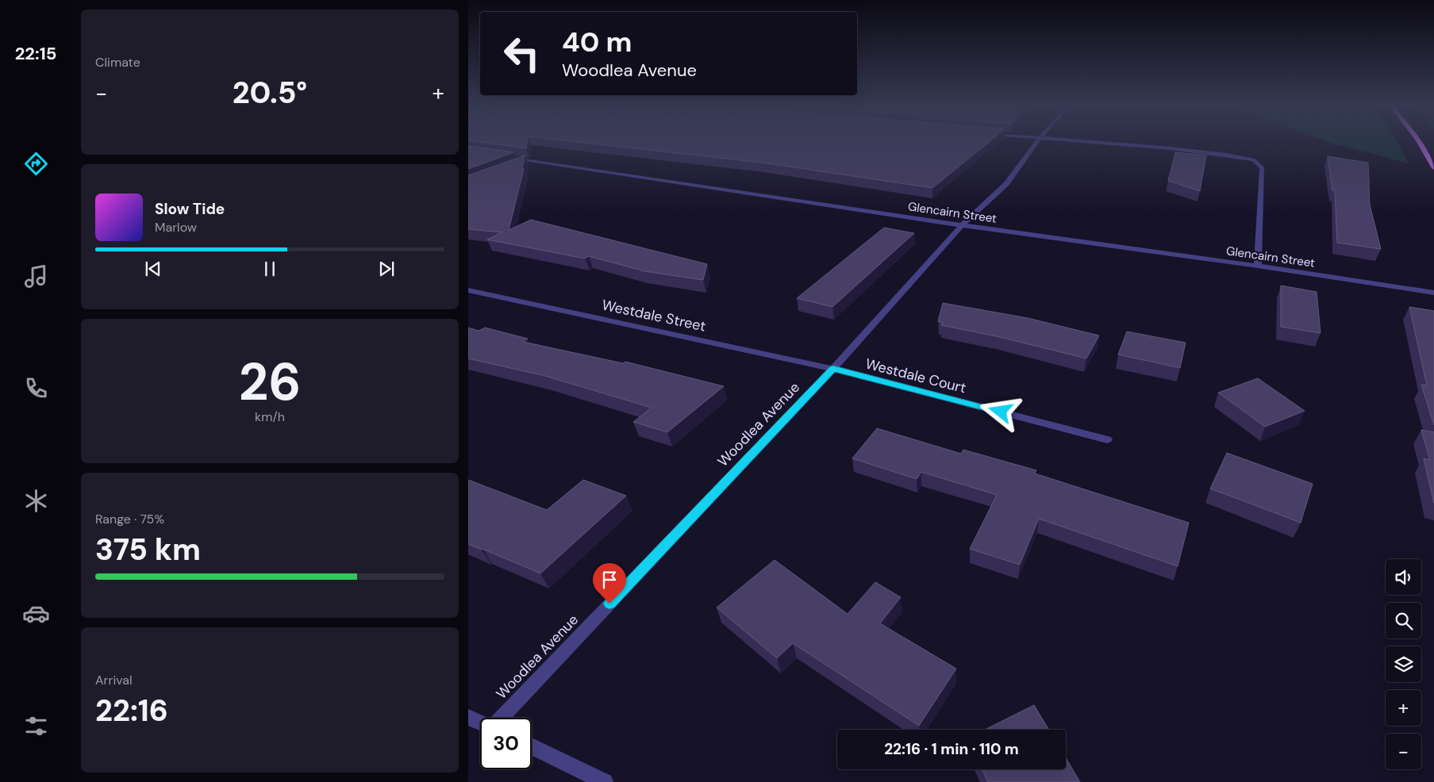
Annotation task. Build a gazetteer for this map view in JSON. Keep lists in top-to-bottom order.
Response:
{
  "streets": {
    "street": [
      "Glencairn Street",
      "Westdale Street",
      "Westdale Court",
      "Woodlea Avenue"
    ]
  },
  "crossings": [
    ["Glencairn Street", "Woodlea Avenue"],
    ["Westdale Street", "Westdale Court"],
    ["Westdale Street", "Woodlea Avenue"],
    ["Westdale Court", "Woodlea Avenue"]
  ],
  "page": {
    "tabs": "22:15",
    "tile": [
      "Climate",
      ["26", "km/h"],
      ["Range · 75%", "375 km"],
      ["Arrival", "22:16"]
    ],
    "turn": ["40 m", "Woodlea Avenue"],
    "heat": ["−", "20.5°", "+"],
    "song": ["Slow Tide", "Marlow"],
    "map_buttons": ["+", "−"],
    "limit": "30",
    "trip": "22:16 · 1 min · 110 m"
  }
}
